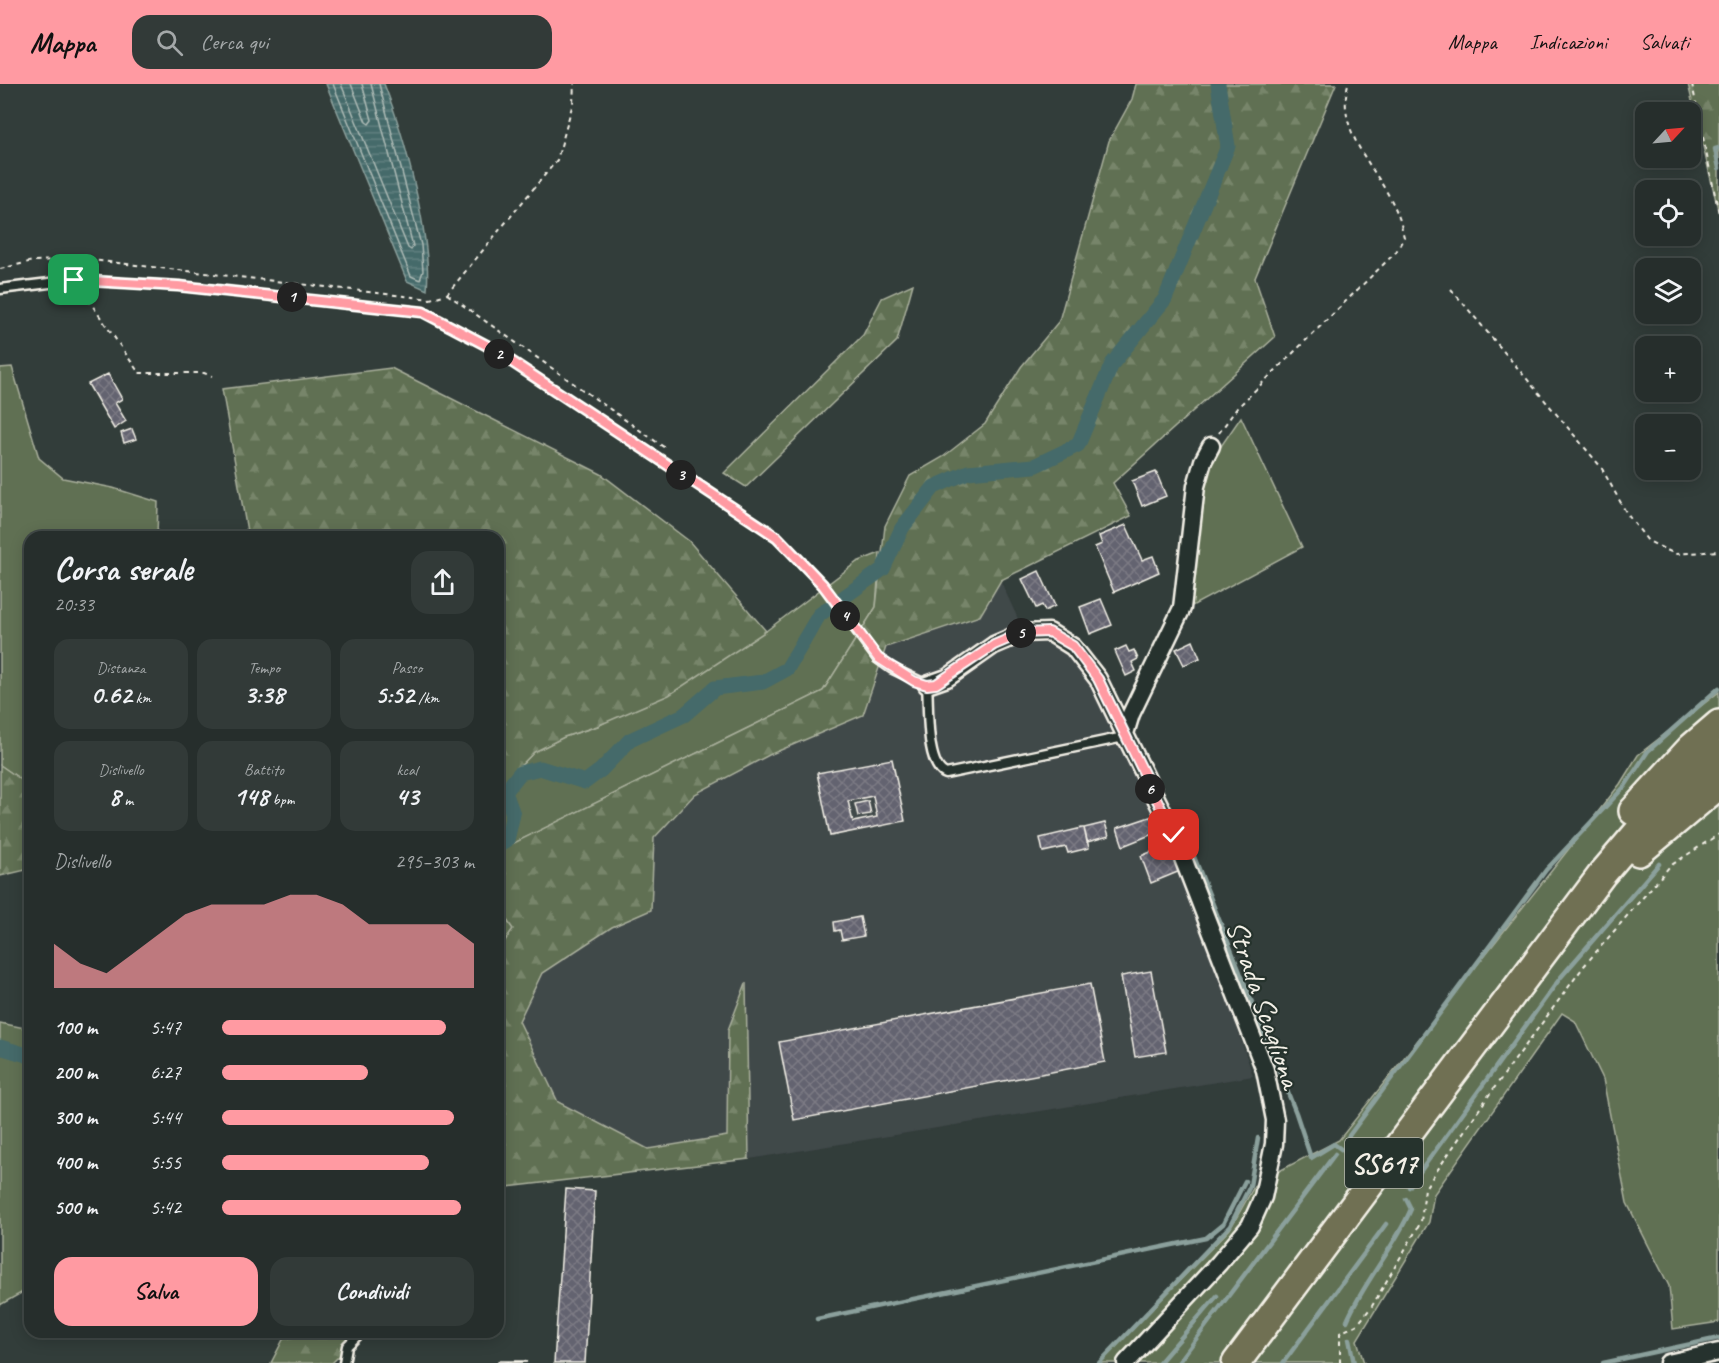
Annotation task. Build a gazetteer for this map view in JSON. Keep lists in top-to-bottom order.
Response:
{
  "streets": {
    "main road": ["SS617"],
    "street": ["Strada Scagliona"]
  },
  "north": "top right",
  "page": {
    "header": "Mappa",
    "search": "Cerca qui",
    "nav": ["Mappa", "Indicazioni", "Salvati"],
    "map_buttons": ["+", "−"],
    "pins": [
      "1",
      "2",
      "3",
      "4",
      "5",
      "6"
    ],
    "heading": ["Corsa serale", "20:33"],
    "stats": [
      ["Distanza", "0.62 km"],
      ["Tempo", "3:38"],
      ["Passo", "5:52 /km"],
      ["Dislivello", "8 m"],
      ["Battito", "148 bpm"],
      ["kcal", "43"]
    ],
    "chart": ["Dislivello", "295–303 m"],
    "list": [
      {
        "name": "100 m",
        "note": "5:47"
      },
      {
        "name": "200 m",
        "note": "6:27"
      },
      {
        "name": "300 m",
        "note": "5:44"
      },
      {
        "name": "400 m",
        "note": "5:55"
      },
      {
        "name": "500 m",
        "note": "5:42"
      }
    ],
    "buttons": ["Salva", "Condividi"]
  }
}
